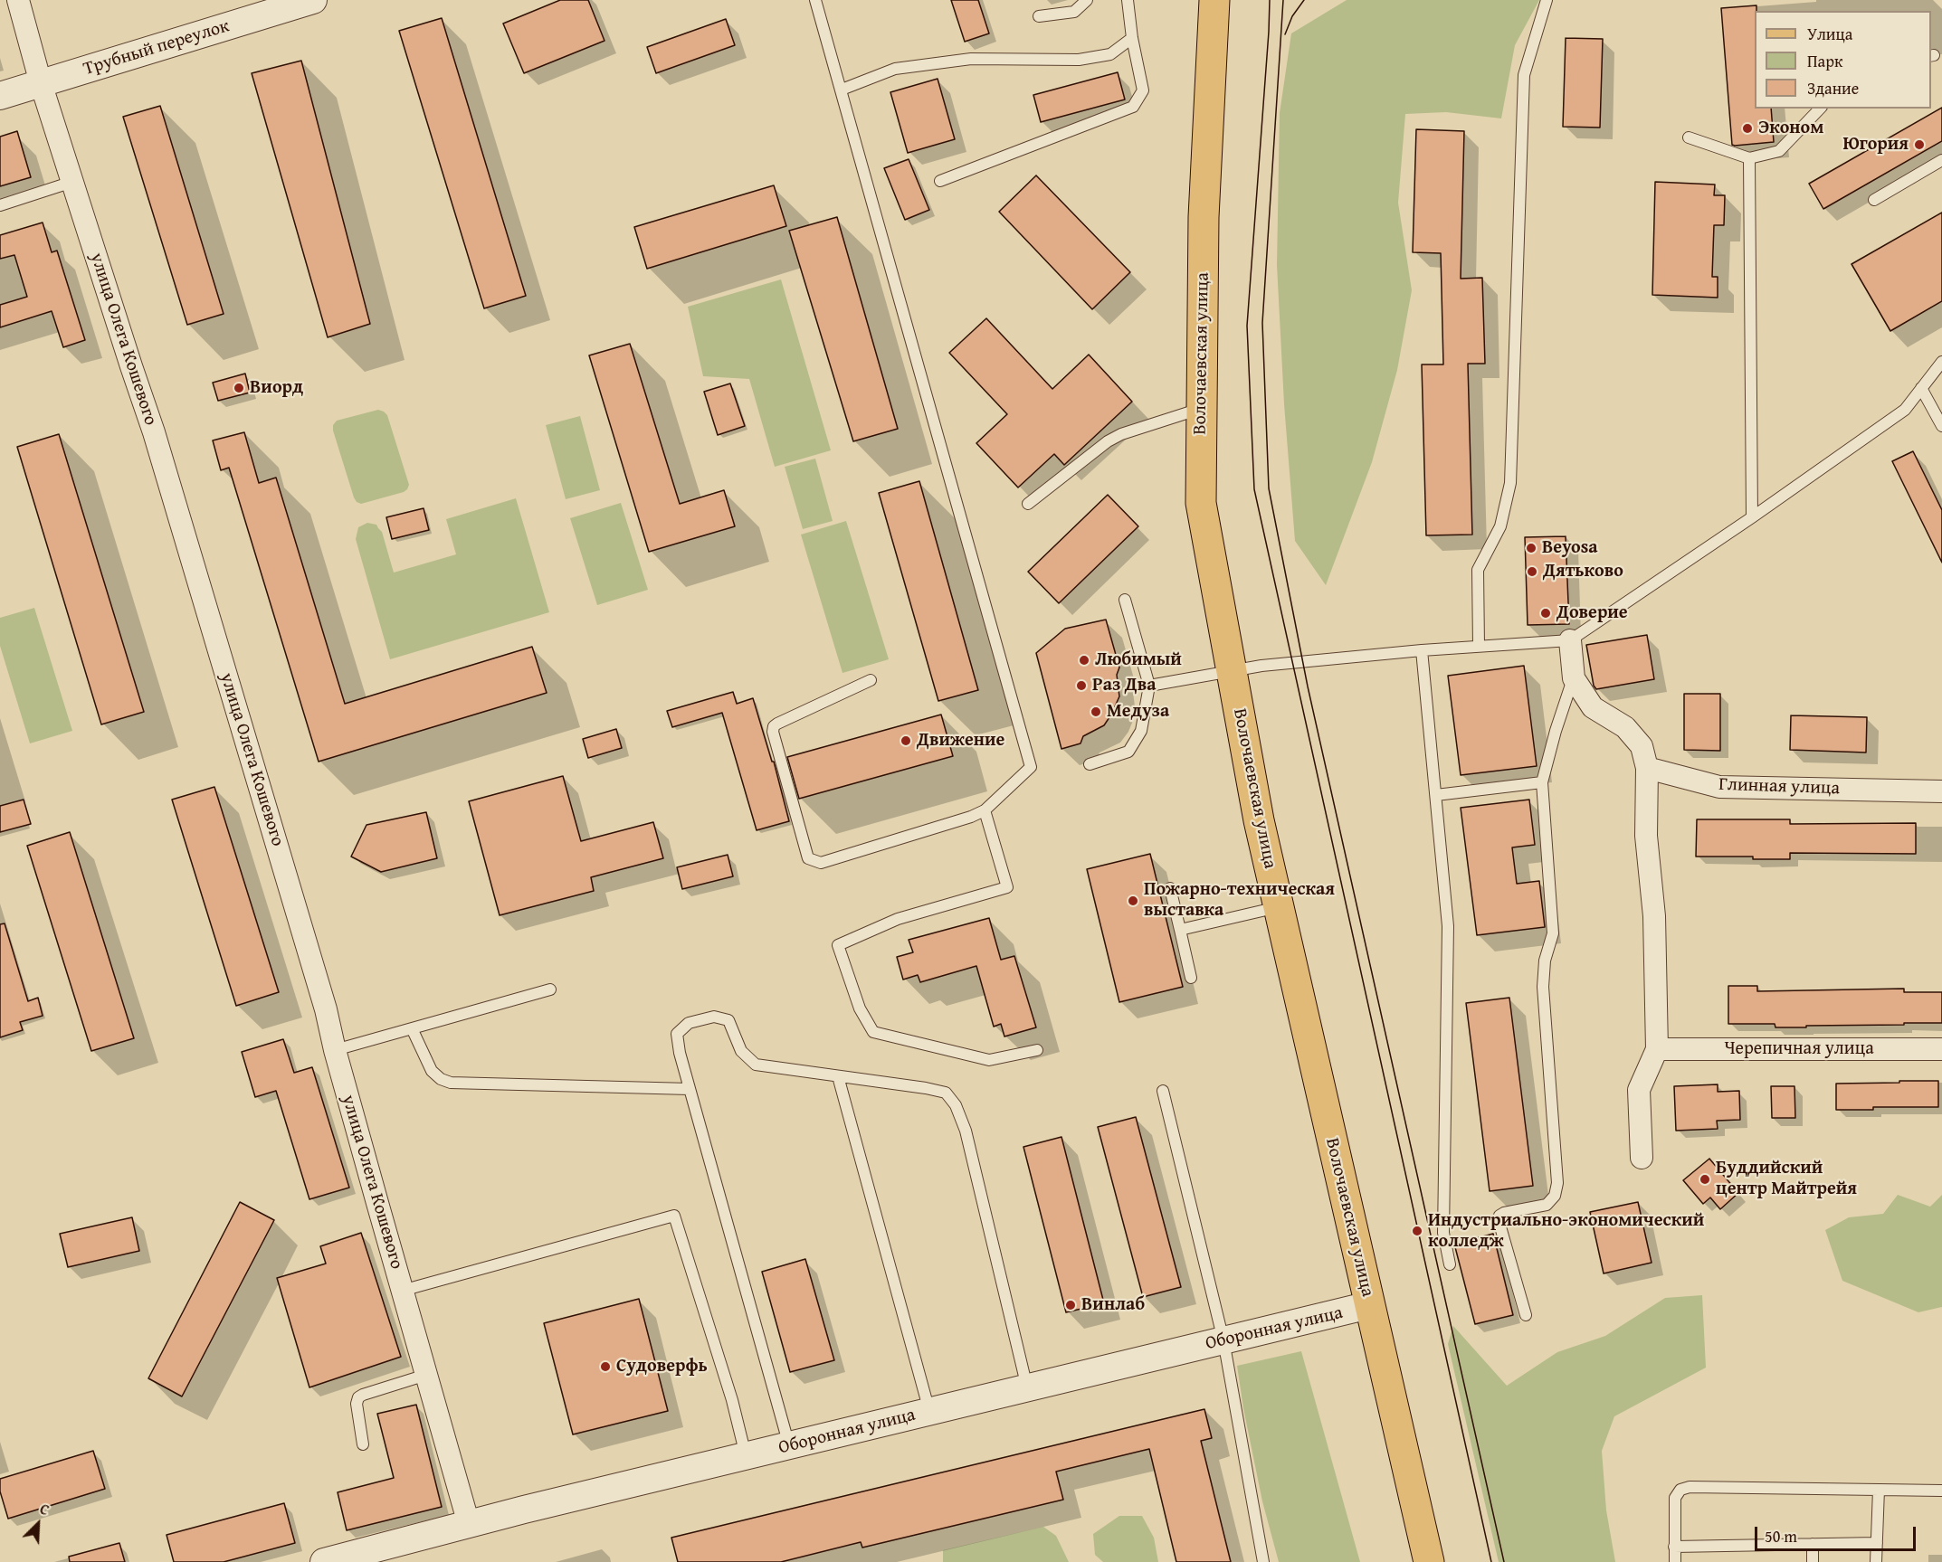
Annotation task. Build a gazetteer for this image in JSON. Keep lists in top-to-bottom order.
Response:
{
  "streets": {
    "main road": ["Волочаевская улица"],
    "street": [
      "Трубный переулок",
      "улица Олега Кошевого",
      "Глинная улица",
      "Черепичная улица",
      "Оборонная улица"
    ]
  },
  "crossings": [
    ["Трубный переулок", "улица Олега Кошевого"],
    ["улица Олега Кошевого", "Оборонная улица"],
    ["Волочаевская улица", "Оборонная улица"]
  ],
  "places": [
    "Эконом",
    "Югория",
    "Виорд",
    "Beyosa",
    "Дятьково",
    "Доверие",
    "Любимый",
    "Раз Два",
    "Медуза",
    "Движение",
    "Пожарно-техническая выставка",
    "Буддийский центр Майтрейя",
    "Индустриально-экономический колледж",
    "Винлаб",
    "Судоверфь"
  ],
  "legend": ["Улица", "Парк", "Здание"],
  "scale_bar": "50 m",
  "north": "top right"
}
